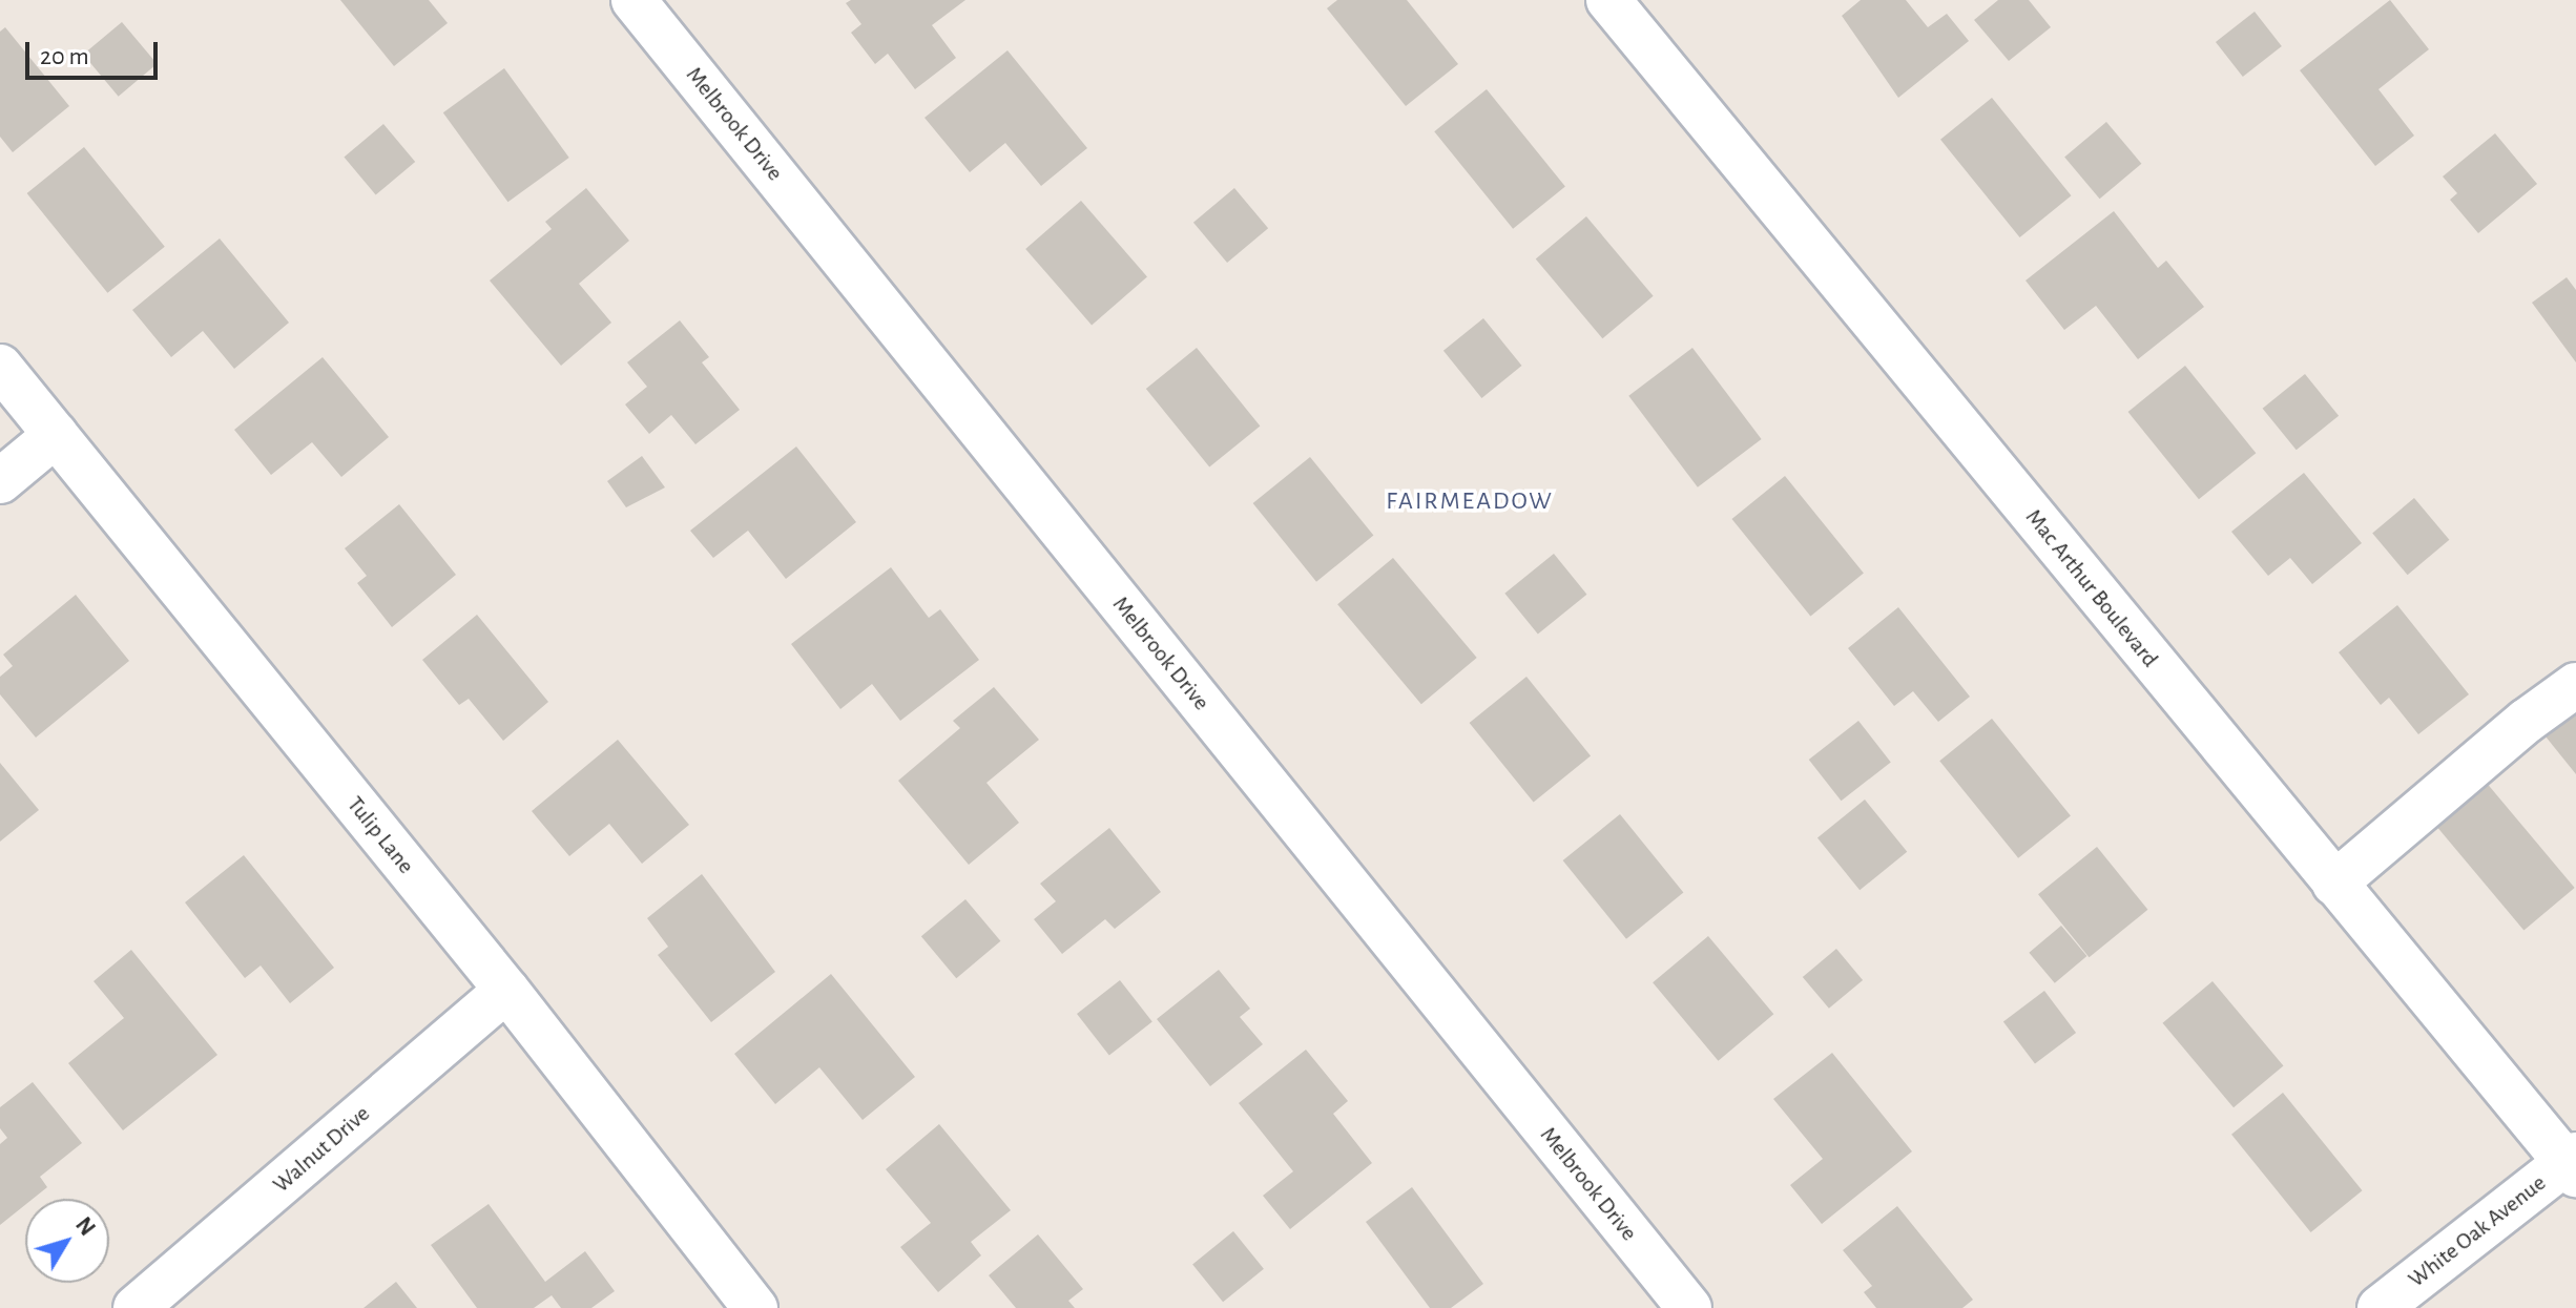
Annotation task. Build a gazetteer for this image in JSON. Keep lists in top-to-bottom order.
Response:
{
  "streets": {
    "street": [
      "Melbrook Drive",
      "Mac Arthur Boulevard",
      "Tulip Lane",
      "Walnut Drive",
      "White Oak Avenue"
    ]
  },
  "crossings": [
    ["Mac Arthur Boulevard", "White Oak Avenue"],
    ["Tulip Lane", "Walnut Drive"]
  ],
  "districts": ["FAIRMEADOW"],
  "scale_bar": "20 m",
  "north": "top right"
}
